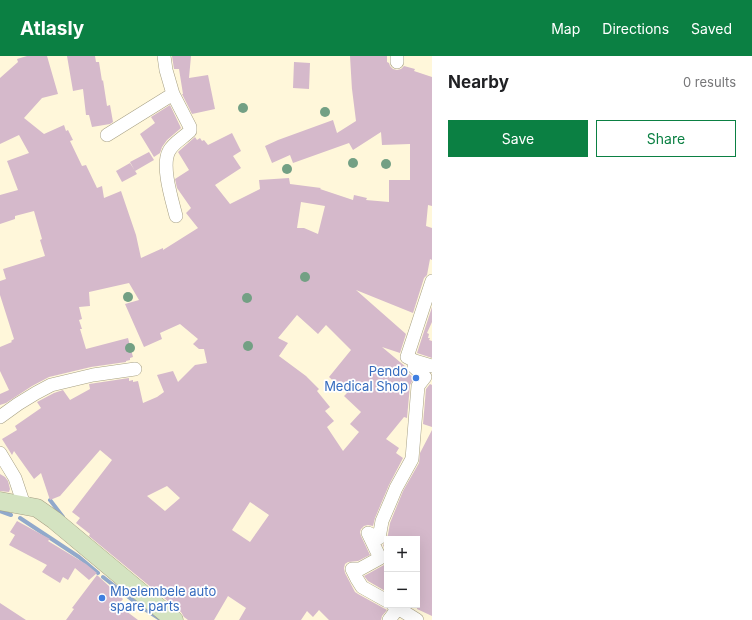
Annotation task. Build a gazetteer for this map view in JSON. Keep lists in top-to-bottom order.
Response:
{
  "places": ["Pendo Medical Shop", "Mbelembele auto spare parts"],
  "page": {
    "header": "Atlasly",
    "nav": ["Map", "Directions", "Saved"],
    "heading": ["Nearby", "0 results"],
    "buttons": ["Save", "Share"],
    "map_buttons": ["+", "−"]
  }
}
